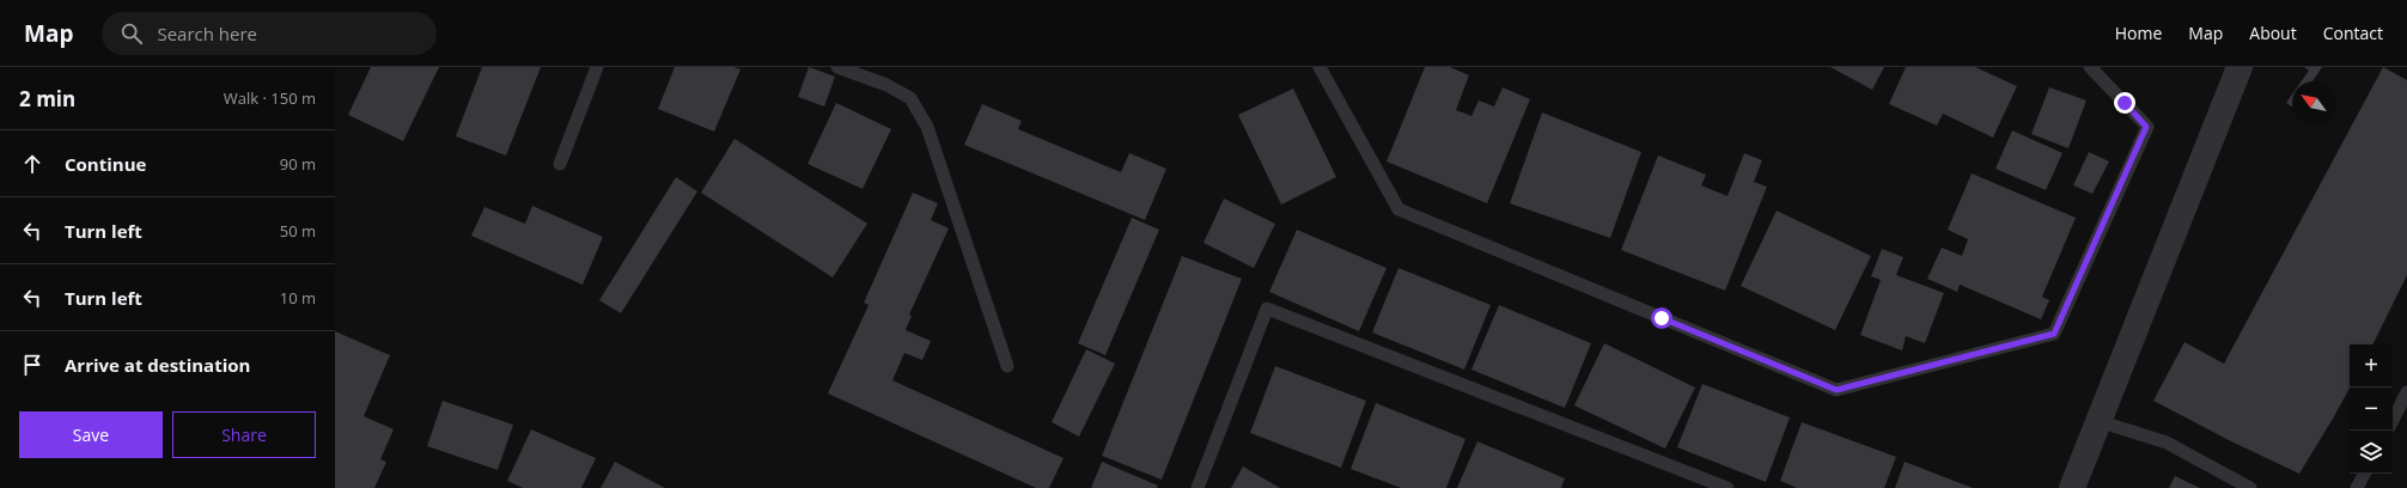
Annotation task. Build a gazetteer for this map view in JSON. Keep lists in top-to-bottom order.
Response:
{
  "north": "top left",
  "page": {
    "header": "Map",
    "search": "Search here",
    "nav": [
      "Home",
      "Map",
      "About",
      "Contact"
    ],
    "heading": ["2 min", "Walk · 150 m"],
    "list": [
      ["Continue", "90 m"],
      ["Turn left", "50 m"],
      ["Turn left", "10 m"],
      "Arrive at destination"
    ],
    "map_buttons": ["+", "−"],
    "buttons": ["Save", "Share"]
  }
}
